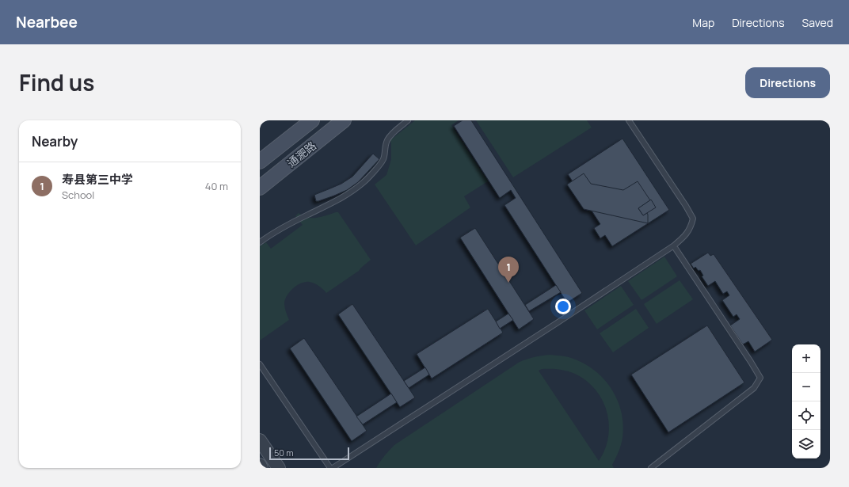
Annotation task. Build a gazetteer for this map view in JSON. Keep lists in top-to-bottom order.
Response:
{
  "streets": {
    "main road": ["通淝路"]
  },
  "scale_bar": "50 m",
  "page": {
    "header": "Nearbee",
    "nav": ["Map", "Directions", "Saved"],
    "title": "Find us",
    "buttons": "Directions",
    "heading": "Nearby",
    "list": [
      {
        "mark": "1",
        "name": "寿县第三中学",
        "note": "School",
        "value": "40 m"
      }
    ],
    "pins": "1",
    "map_buttons": ["+", "−"],
    "scale": "50 m"
  }
}
